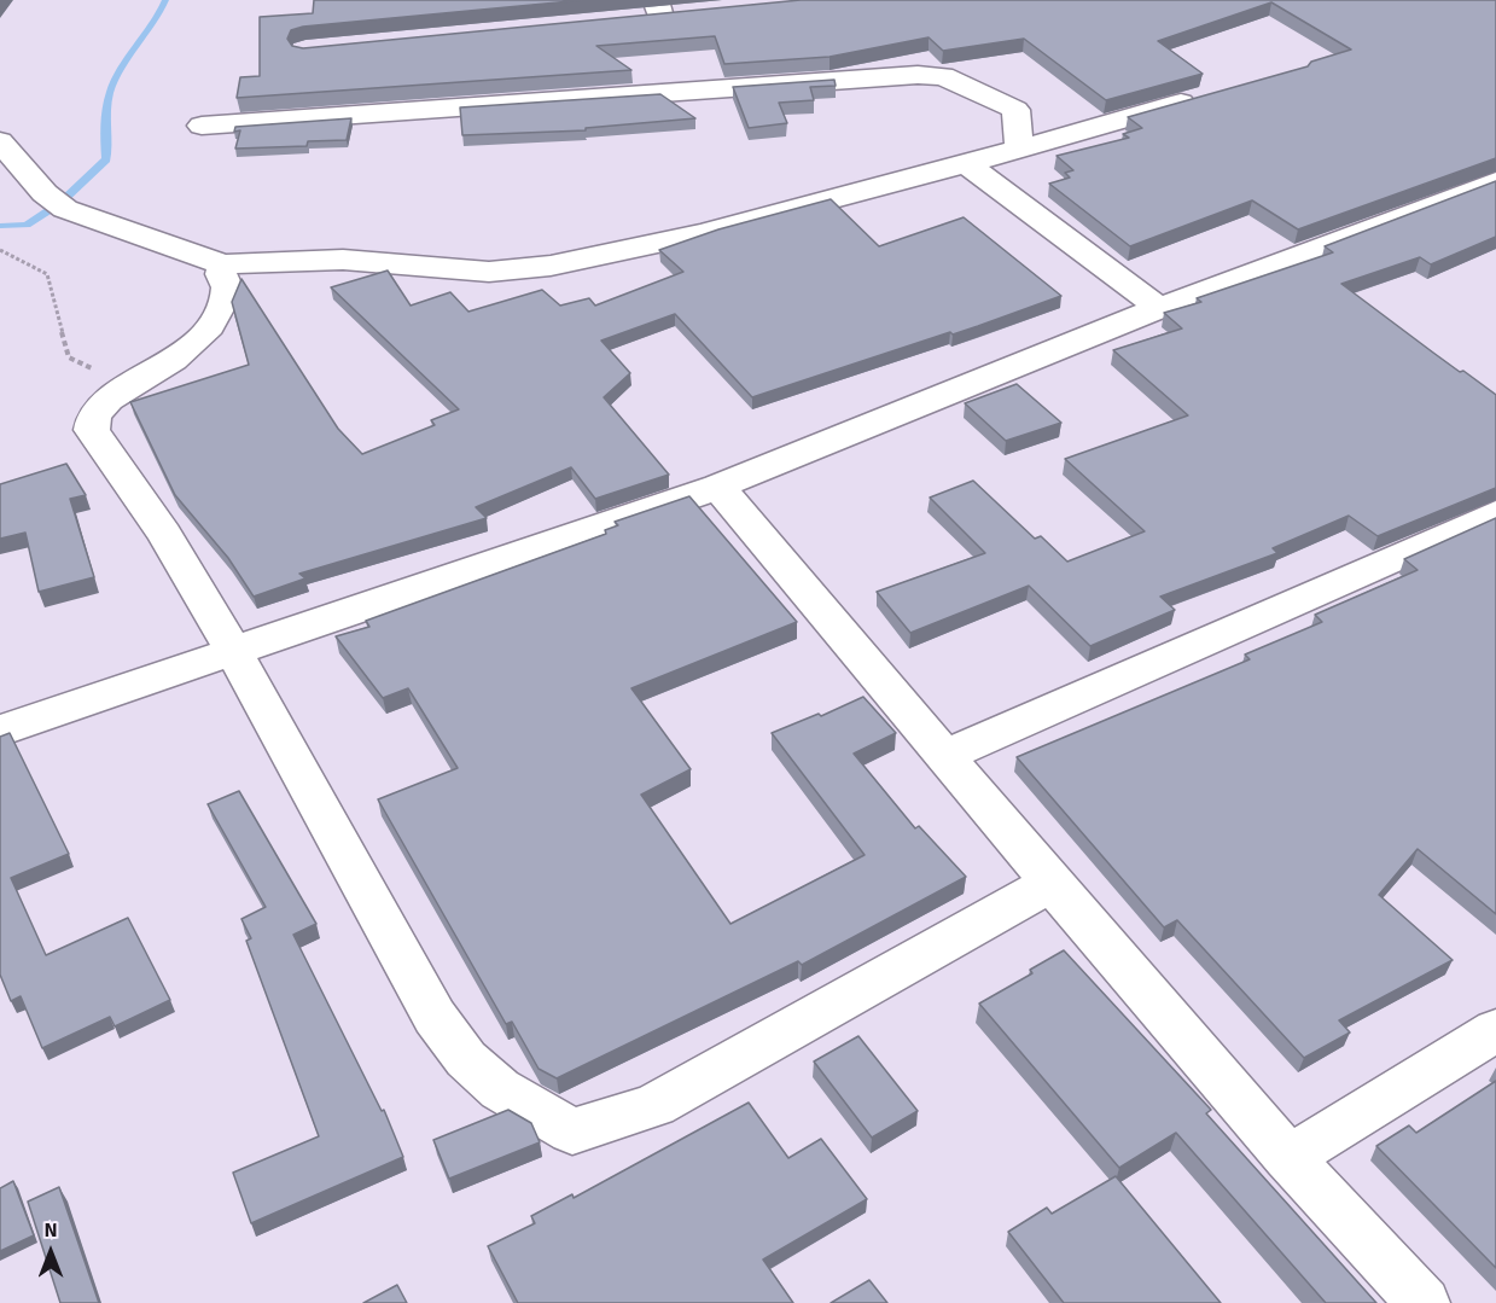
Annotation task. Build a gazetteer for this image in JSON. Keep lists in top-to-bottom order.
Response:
{
  "north": "top"
}
